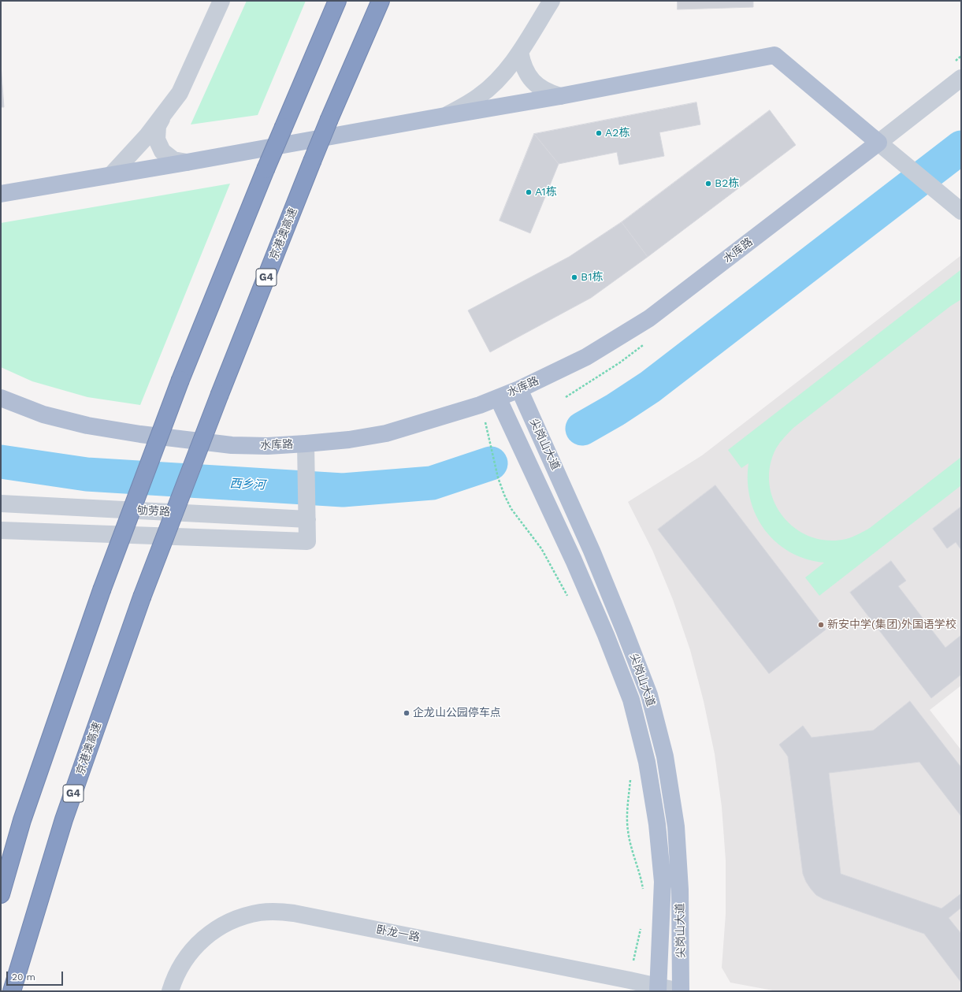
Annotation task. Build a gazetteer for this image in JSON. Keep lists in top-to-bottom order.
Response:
{
  "streets": {
    "highway": ["京港澳高速", "G4"],
    "main road": ["水库路", "尖岗山大道"],
    "street": ["劬劳路", "卧龙一路"]
  },
  "crossings": [
    ["水库路", "尖岗山大道"],
    ["尖岗山大道", "卧龙一路"]
  ],
  "water": ["西乡河"],
  "places": [
    "A2栋",
    "B2栋",
    "A1栋",
    "B1栋",
    "新安中学(集团)外国语学校",
    "企龙山公园停车点"
  ],
  "scale_bar": "20 m"
}
